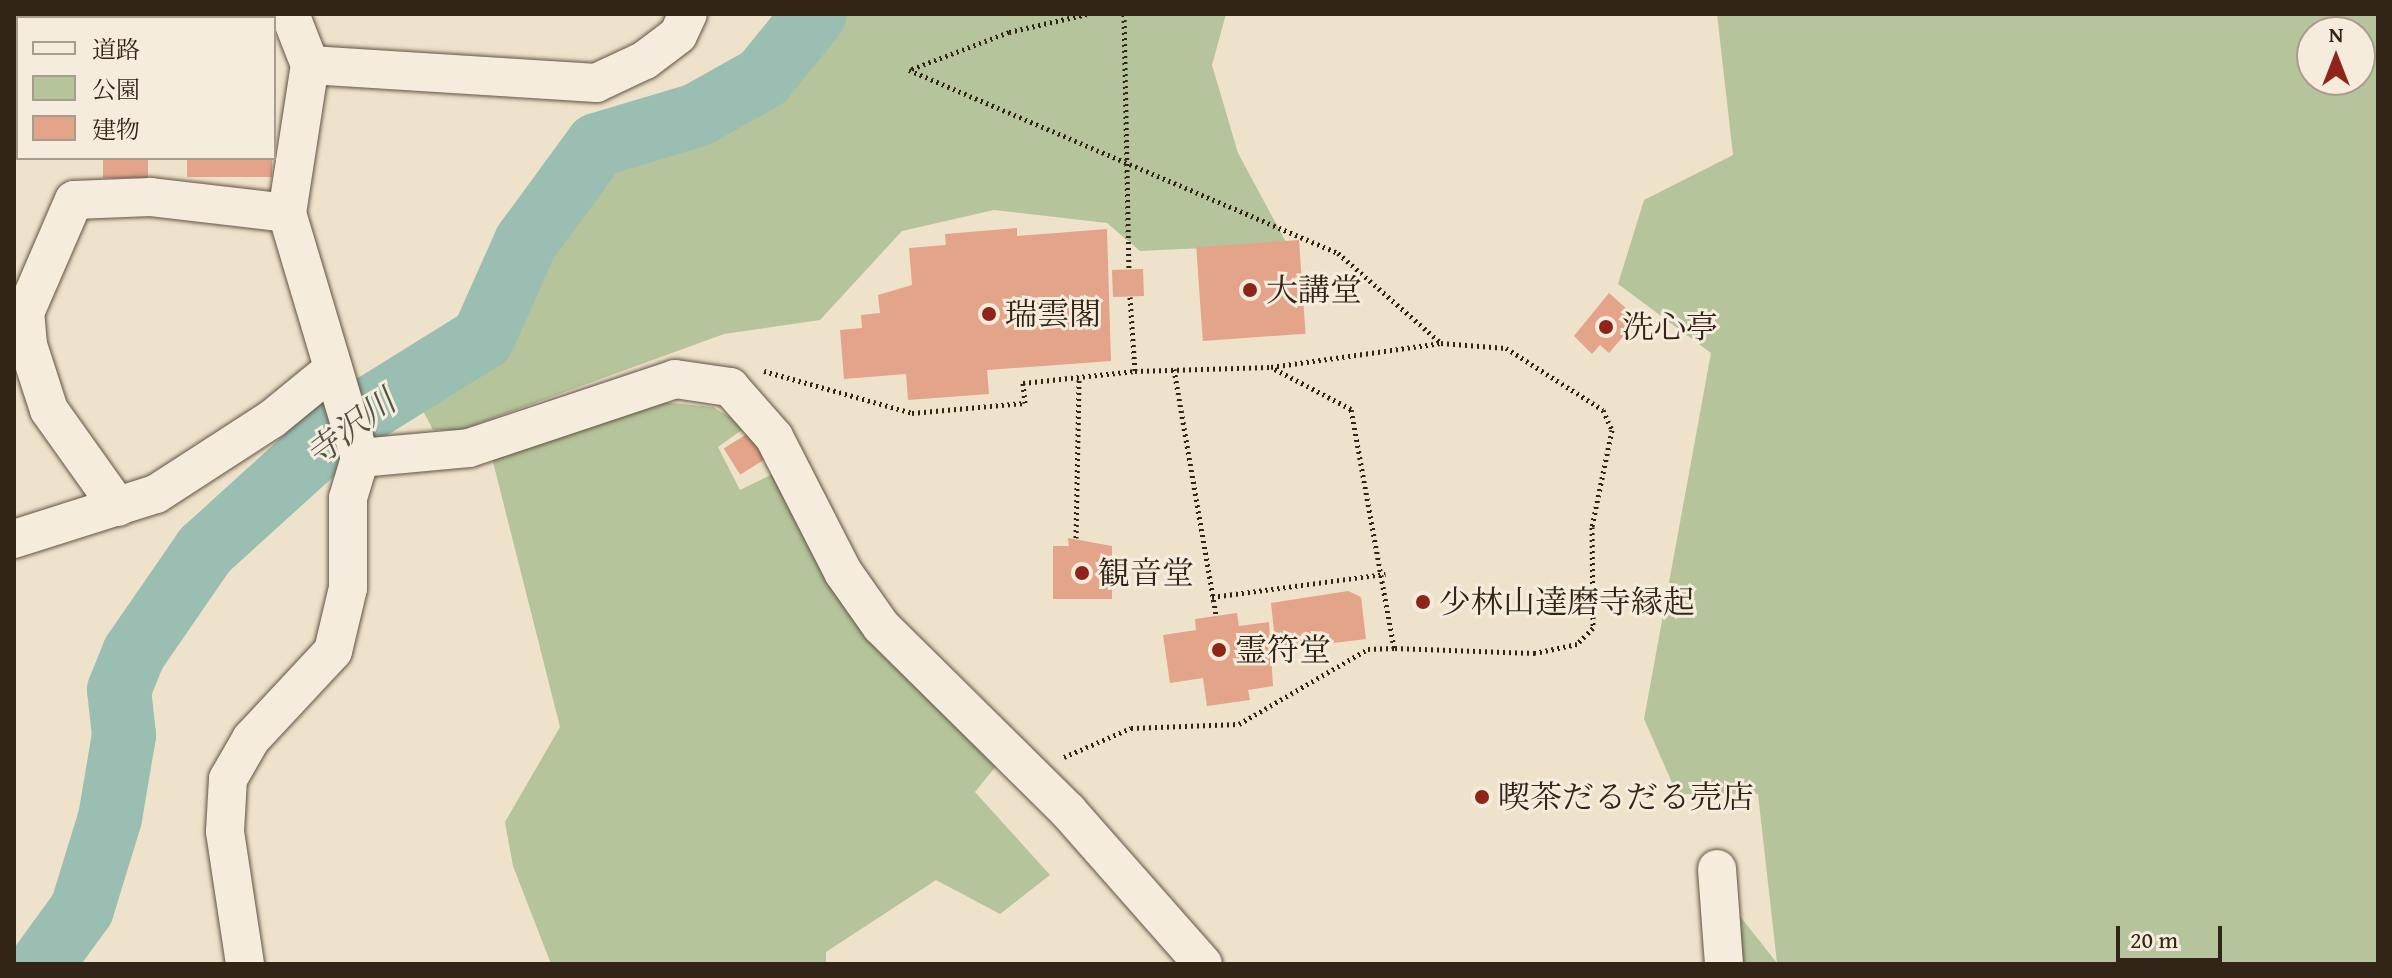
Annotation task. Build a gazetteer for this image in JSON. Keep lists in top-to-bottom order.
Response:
{
  "water": ["寺沢川"],
  "places": [
    "大講堂",
    "瑞雲閣",
    "洗心亭",
    "観音堂",
    "少林山達磨寺縁起",
    "霊符堂",
    "喫茶だるだる売店"
  ],
  "legend": ["道路", "公園", "建物"],
  "scale_bar": "20 m",
  "north": "top"
}
